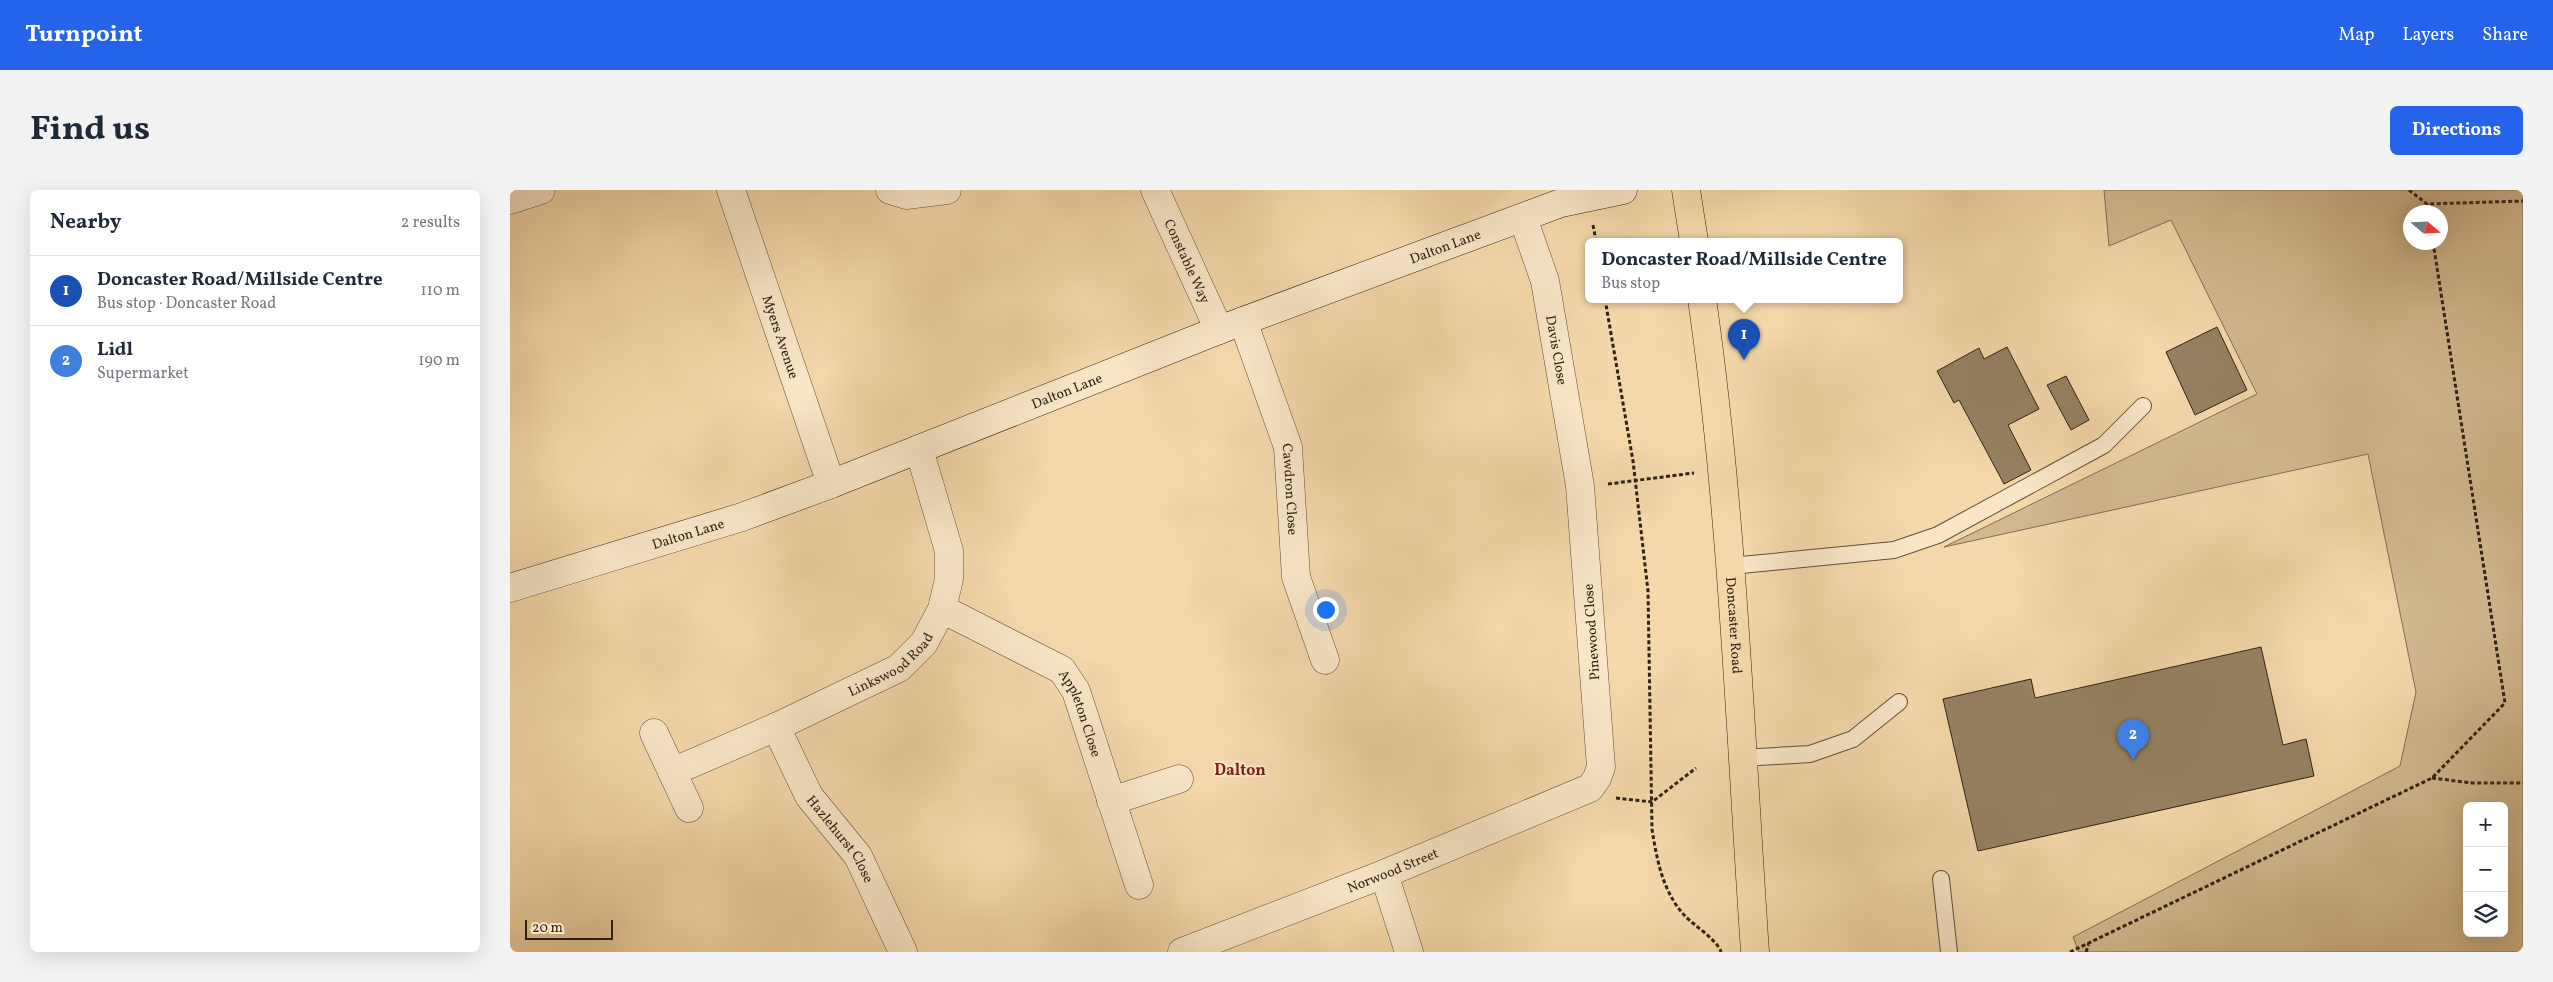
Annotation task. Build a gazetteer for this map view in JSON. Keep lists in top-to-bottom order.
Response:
{
  "streets": {
    "main road": ["Doncaster Road"],
    "street": [
      "Dalton Lane",
      "Constable Way",
      "Myers Avenue",
      "Davis Close",
      "Cawdron Close",
      "Pinewood Close",
      "Linkswood Road",
      "Appleton Close",
      "Hazlehurst Close",
      "Norwood Street"
    ]
  },
  "crossings": [
    ["Dalton Lane", "Constable Way"],
    ["Dalton Lane", "Myers Avenue"],
    ["Dalton Lane", "Davis Close"],
    ["Dalton Lane", "Cawdron Close"],
    ["Dalton Lane", "Linkswood Road"],
    ["Constable Way", "Cawdron Close"],
    ["Davis Close", "Pinewood Close"],
    ["Pinewood Close", "Norwood Street"],
    ["Linkswood Road", "Appleton Close"],
    ["Linkswood Road", "Hazlehurst Close"]
  ],
  "districts": ["Dalton"],
  "scale_bar": "20 m",
  "north": "right",
  "page": {
    "header": "Turnpoint",
    "nav": ["Map", "Layers", "Share"],
    "title": "Find us",
    "buttons": "Directions",
    "heading": ["Nearby", "2 results"],
    "popup": ["Doncaster Road/Millside Centre", "Bus stop"],
    "list": [
      {
        "mark": "1",
        "name": "Doncaster Road/Millside Centre",
        "note": "Bus stop · Doncaster Road",
        "value": "110 m"
      },
      {
        "mark": "2",
        "name": "Lidl",
        "note": "Supermarket",
        "value": "190 m"
      }
    ],
    "pins": ["1", "2"],
    "map_buttons": ["+", "−"],
    "scale": "20 m"
  }
}
